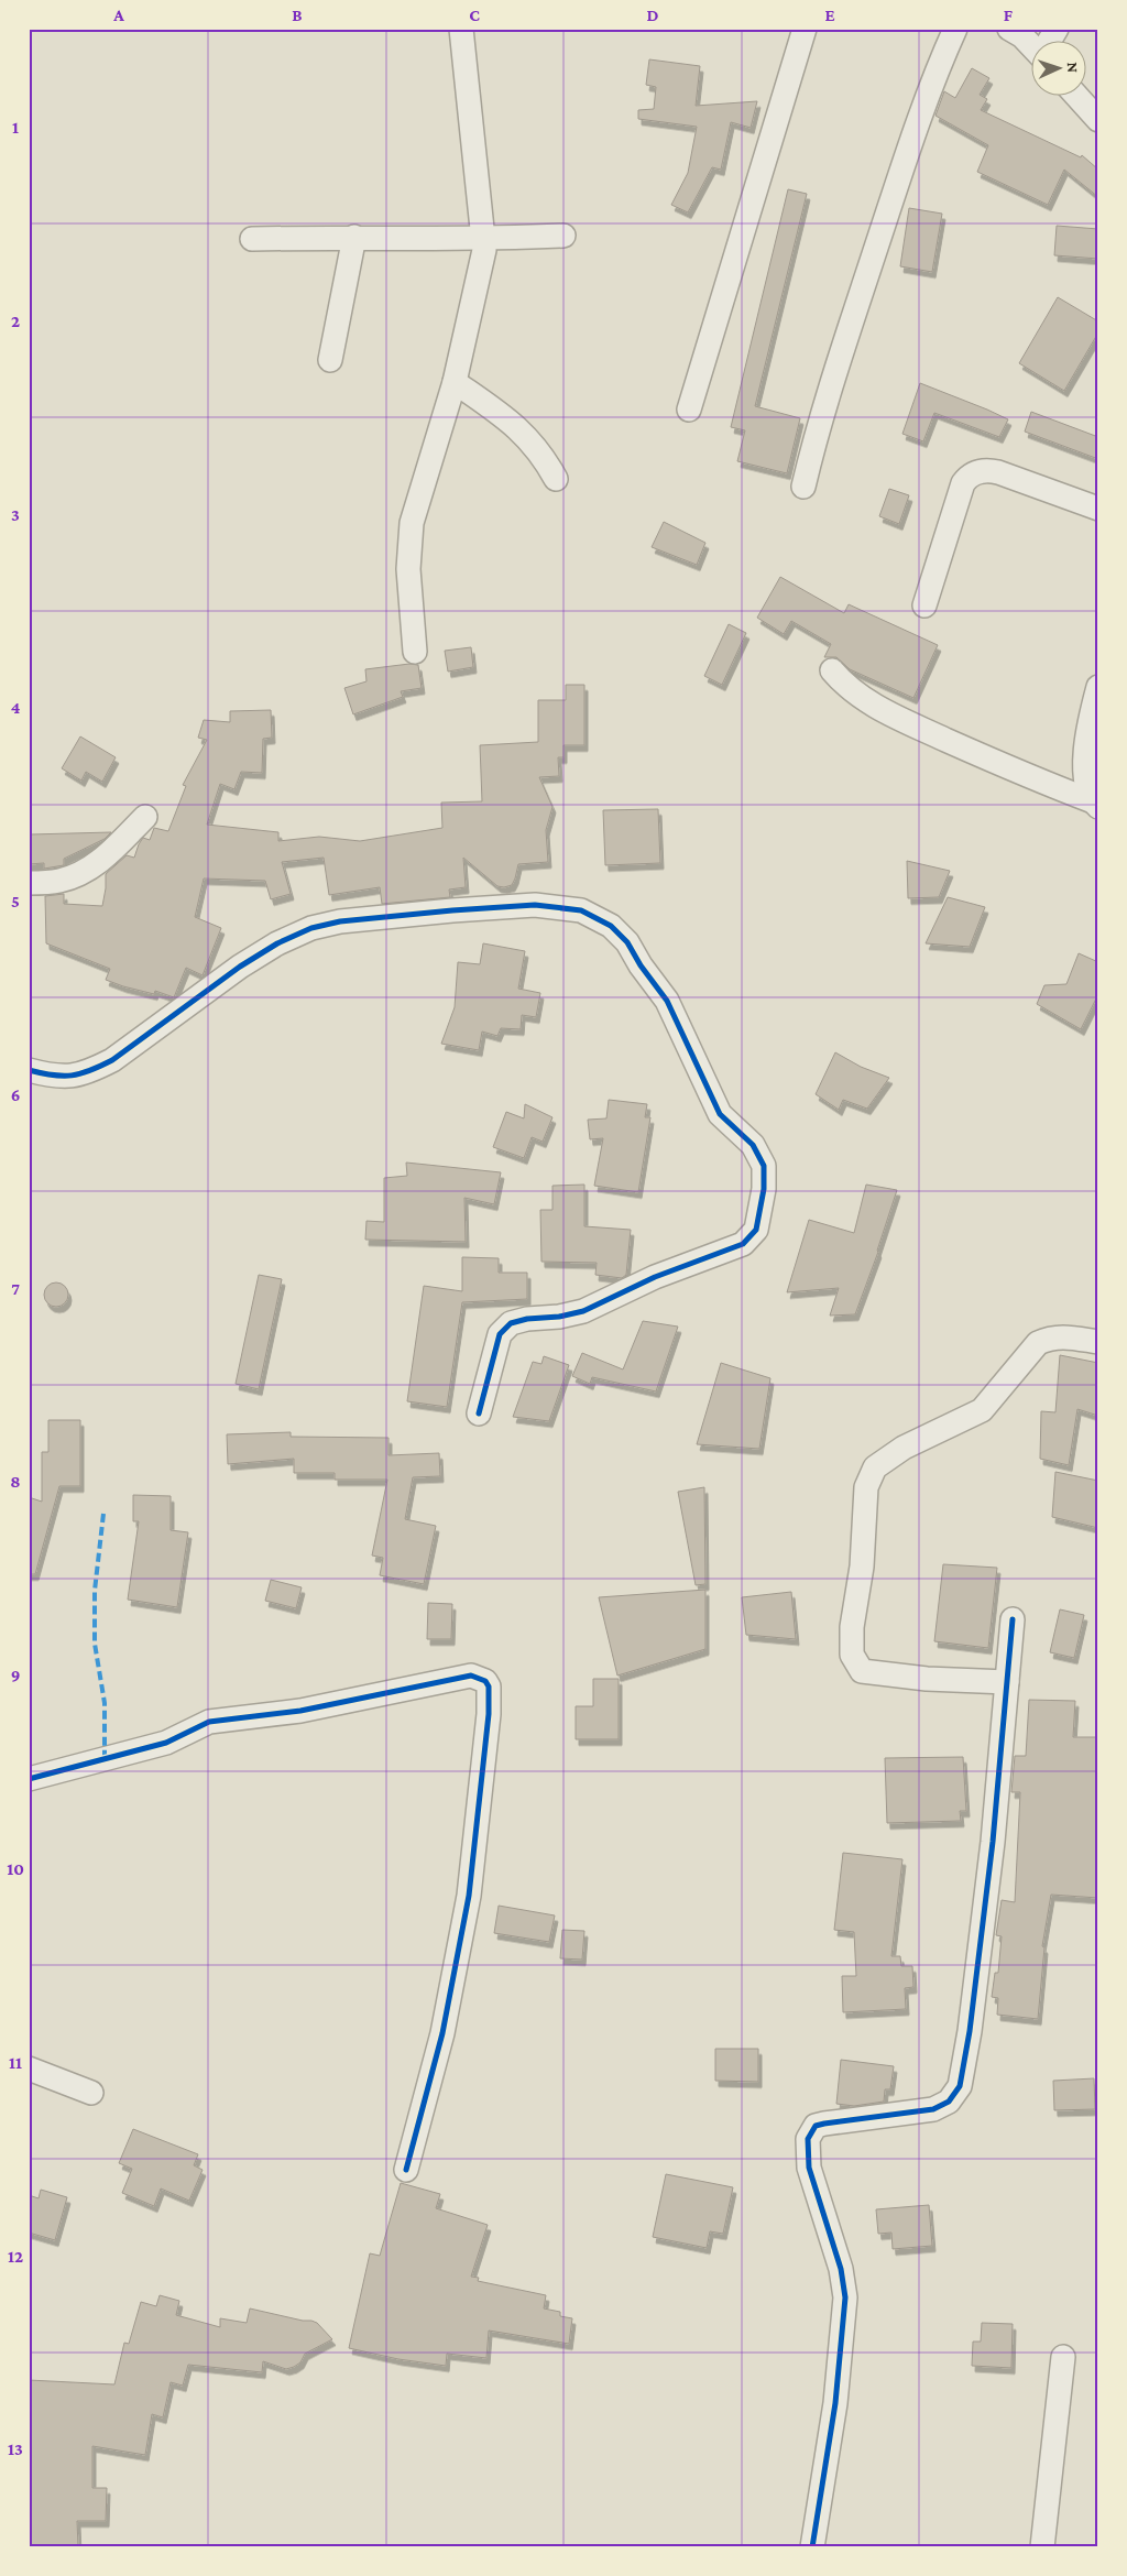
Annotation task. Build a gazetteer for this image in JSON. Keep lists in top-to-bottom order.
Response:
{
  "north": "right",
  "grid": {
    "columns": [
      "A",
      "B",
      "C",
      "D",
      "E",
      "F"
    ],
    "rows": [
      "1",
      "2",
      "3",
      "4",
      "5",
      "6",
      "7",
      "8",
      "9",
      "10",
      "11",
      "12",
      "13"
    ]
  }
}
